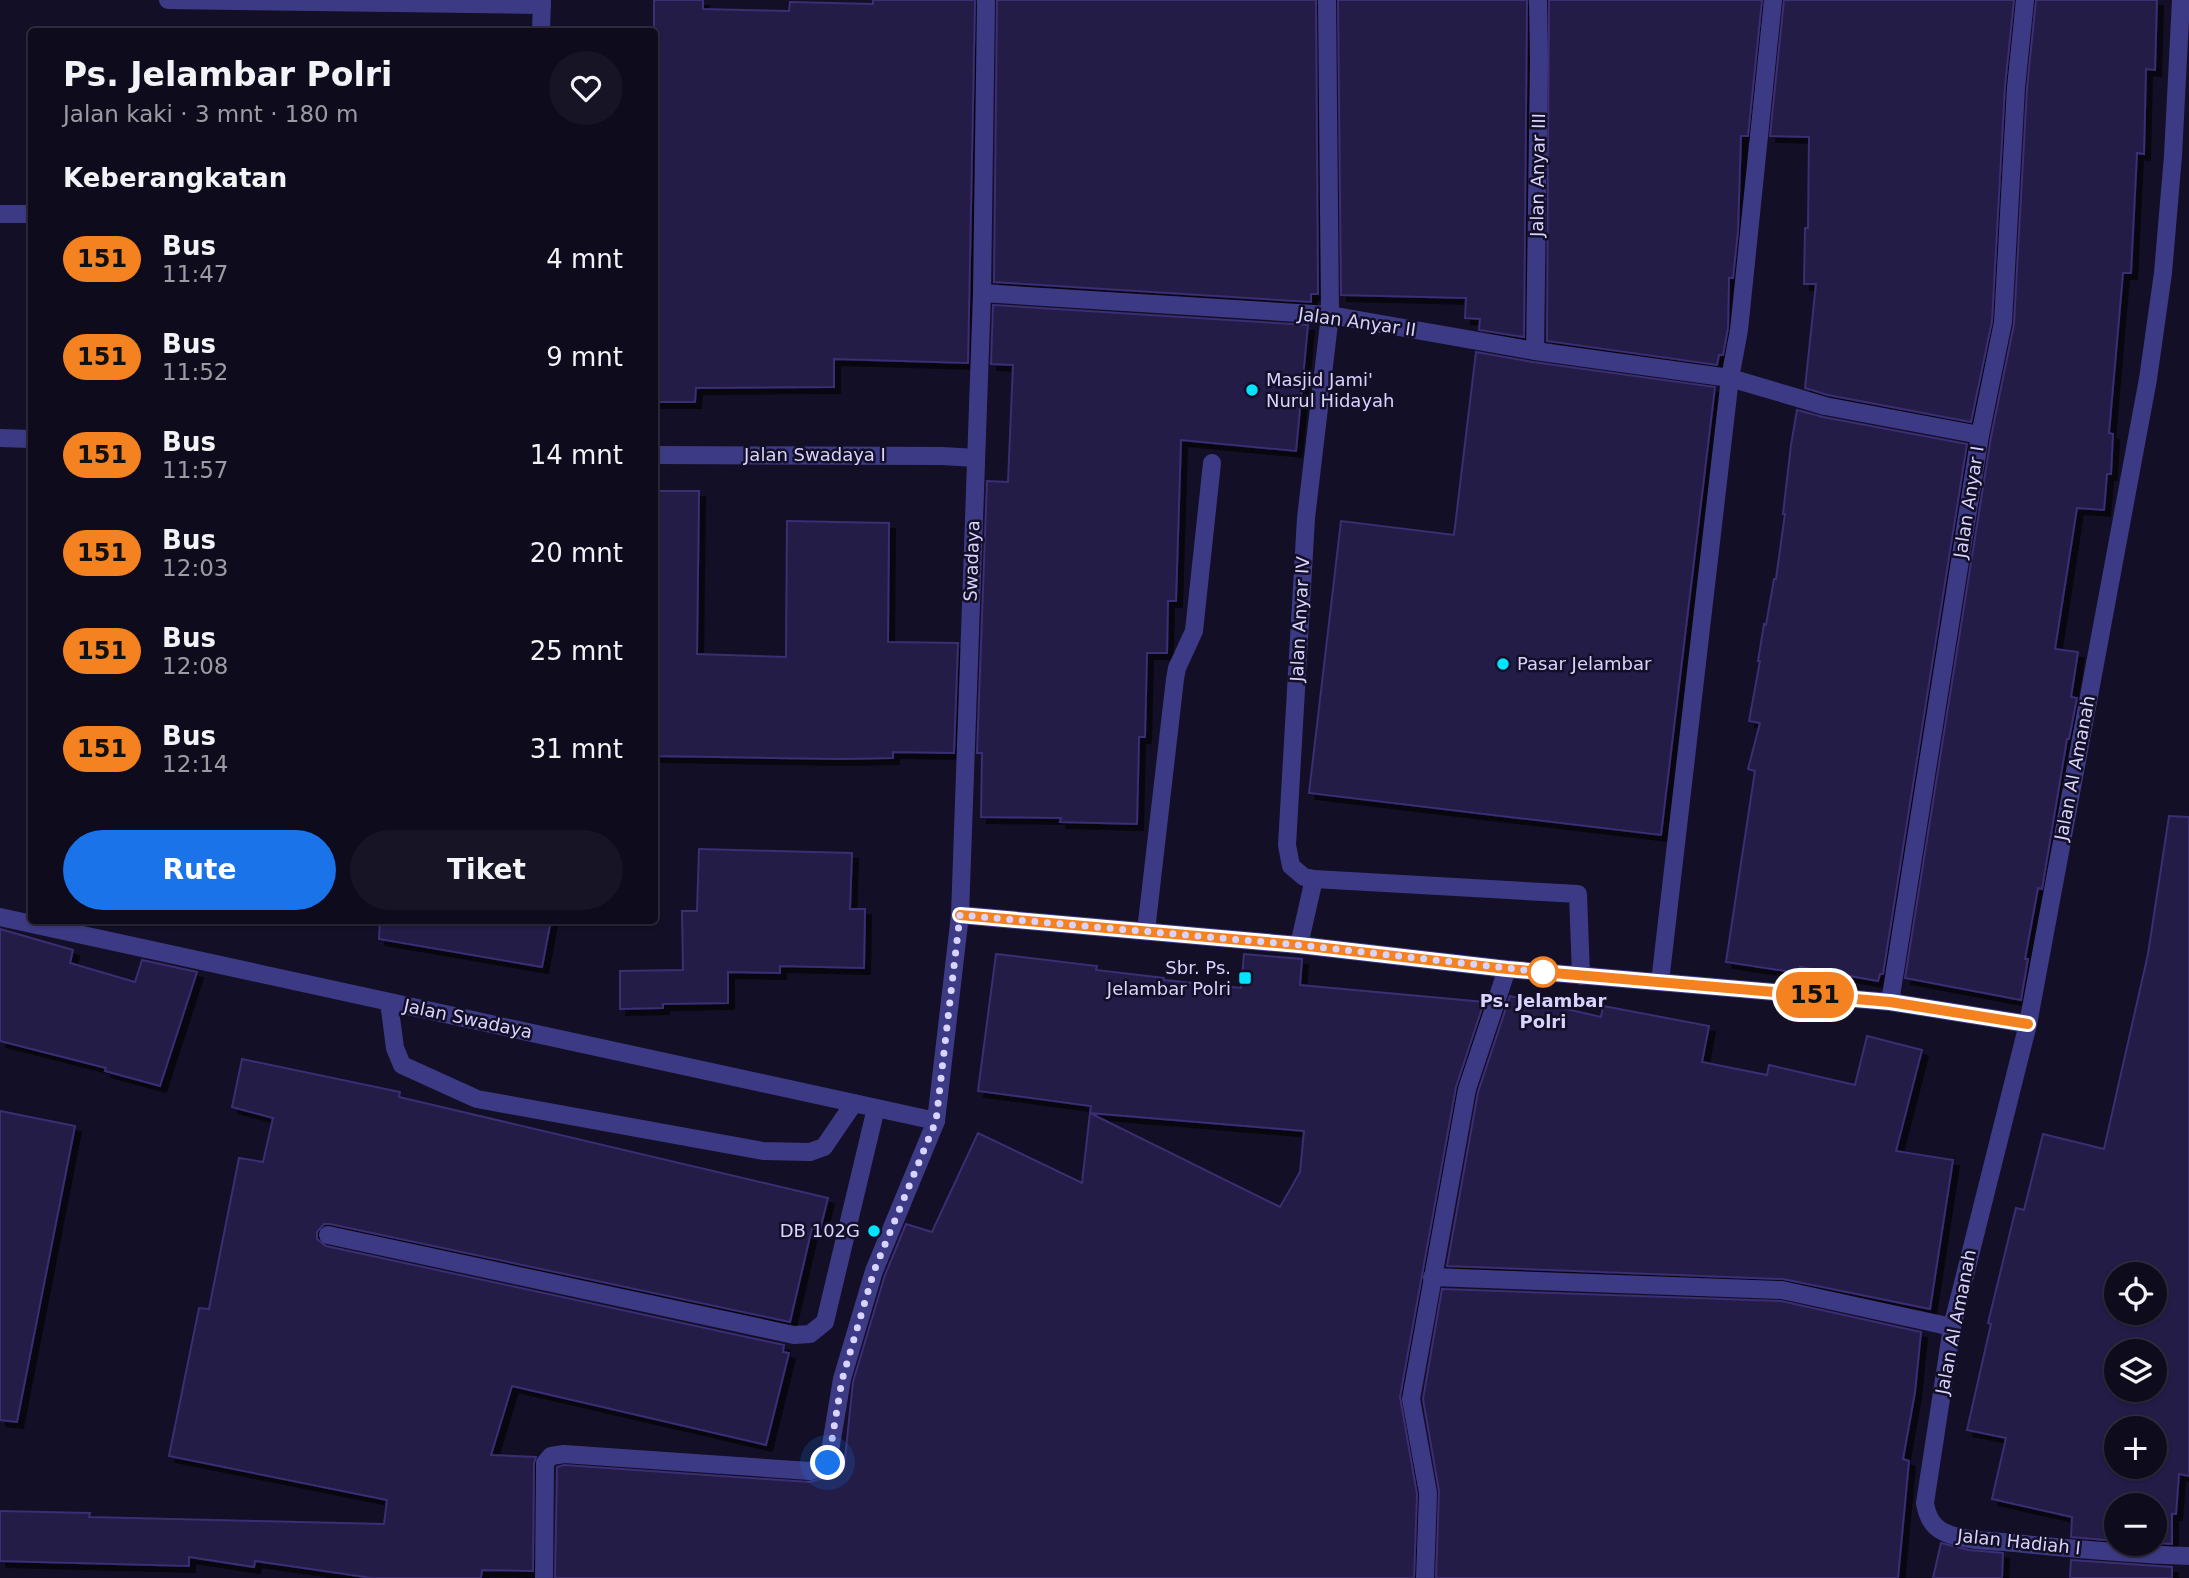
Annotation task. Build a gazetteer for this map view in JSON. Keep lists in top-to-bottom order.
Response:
{
  "streets": {
    "street": [
      "Jalan Anyar III",
      "Jalan Anyar II",
      "Jalan Swadaya I",
      "Jalan Anyar I",
      "Swadaya",
      "Jalan Anyar IV",
      "Jalan Al Amanah",
      "Jalan Swadaya",
      "Jalan Hadiah I"
    ]
  },
  "crossings": [
    ["Jalan Anyar III", "Jalan Anyar II"],
    ["Jalan Anyar II", "Jalan Anyar I"],
    ["Jalan Anyar II", "Swadaya"],
    ["Jalan Anyar II", "Jalan Anyar IV"],
    ["Jalan Swadaya I", "Swadaya"],
    ["Swadaya", "Jalan Swadaya"],
    ["Jalan Al Amanah", "Jalan Hadiah I"]
  ],
  "places": {
    "other": [
      "Masjid Jami' Nurul Hidayah",
      "Pasar Jelambar",
      "Ps. Jelambar Polri",
      "DB 102G"
    ],
    "transit": ["Sbr. Ps. Jelambar Polri"]
  },
  "lines": ["bus line 151"],
  "page": {
    "on_map": "151",
    "heading": [
      ["Ps. Jelambar Polri", "Jalan kaki · 3 mnt · 180 m"],
      "Keberangkatan"
    ],
    "list": [
      {
        "mark": "151",
        "name": "Bus",
        "note": "11:47",
        "value": "4 mnt"
      },
      {
        "mark": "151",
        "name": "Bus",
        "note": "11:52",
        "value": "9 mnt"
      },
      {
        "mark": "151",
        "name": "Bus",
        "note": "11:57",
        "value": "14 mnt"
      },
      {
        "mark": "151",
        "name": "Bus",
        "note": "12:03",
        "value": "20 mnt"
      },
      {
        "mark": "151",
        "name": "Bus",
        "note": "12:08",
        "value": "25 mnt"
      },
      {
        "mark": "151",
        "name": "Bus",
        "note": "12:14",
        "value": "31 mnt"
      }
    ],
    "buttons": ["Rute", "Tiket"],
    "map_buttons": ["+", "−"]
  }
}
